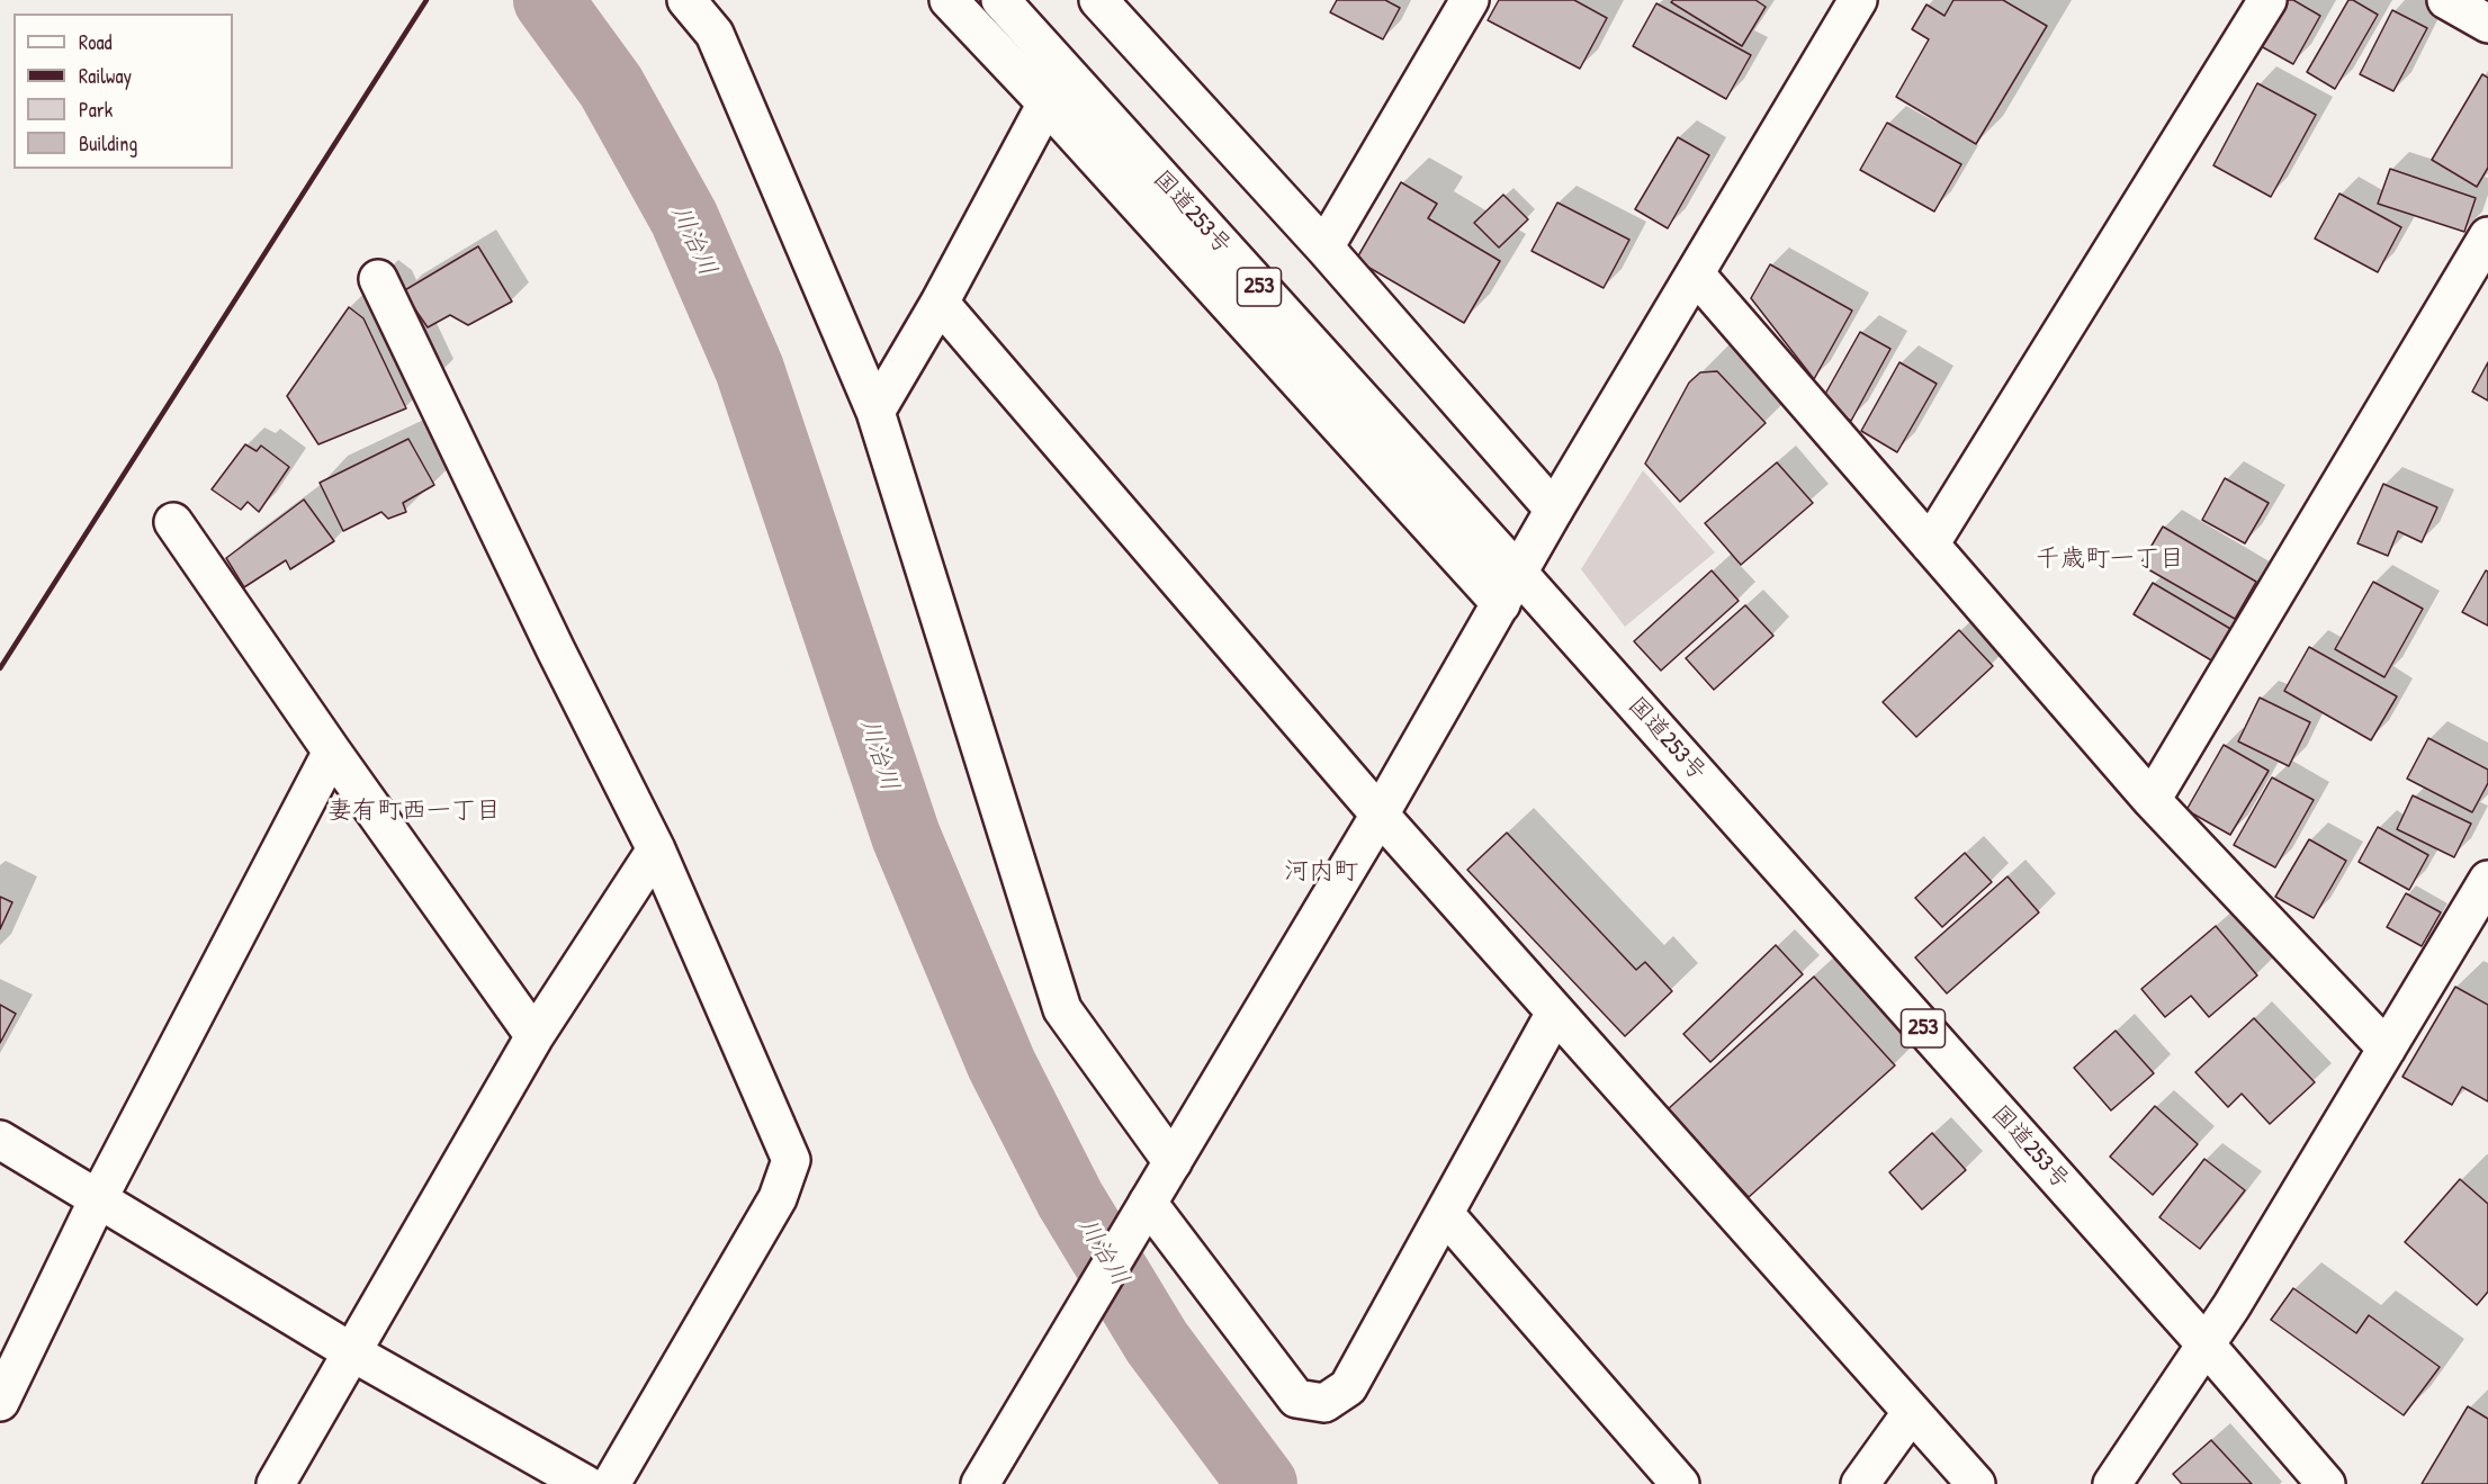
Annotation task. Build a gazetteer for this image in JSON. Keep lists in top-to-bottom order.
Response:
{
  "streets": {
    "main road": ["国道253号", "253"]
  },
  "districts": ["千歳町一丁目", "妻有町西一丁目", "河内町"],
  "water": ["川治川"],
  "legend": [
    "Road",
    "Railway",
    "Park",
    "Building"
  ]
}
